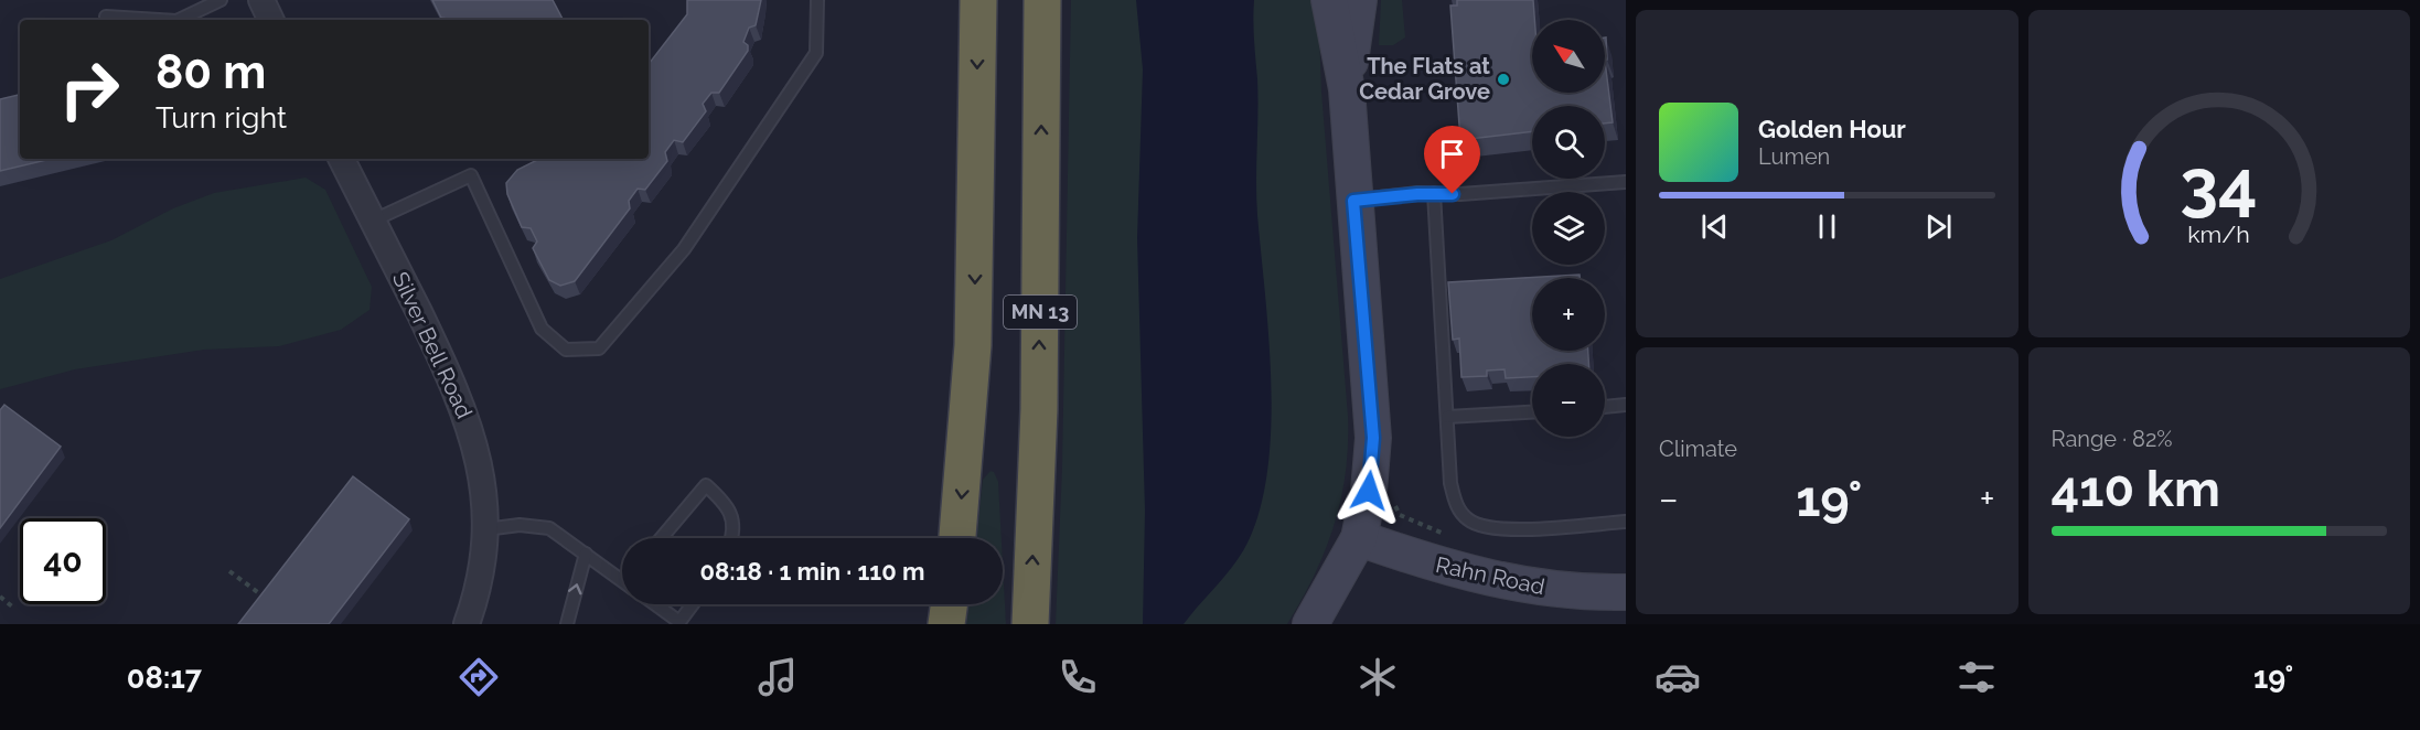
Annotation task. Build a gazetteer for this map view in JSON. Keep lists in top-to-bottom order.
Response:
{
  "streets": {
    "highway": ["MN 13"],
    "street": ["Silver Bell Road", "Rahn Road"]
  },
  "places": ["The Flats at Cedar Grove"],
  "north": "top left",
  "page": {
    "map_buttons": ["+", "−"],
    "turn": ["80 m", "Turn right"],
    "song": ["Golden Hour", "Lumen"],
    "tile": [
      "Climate",
      ["Range · 82%", "410 km"]
    ],
    "heat": ["−", "19°", "+"],
    "limit": "40",
    "trip": "08:18 · 1 min · 110 m",
    "tabs": ["08:17", "19°"],
    "gauge": ["34", "km/h"]
  }
}
